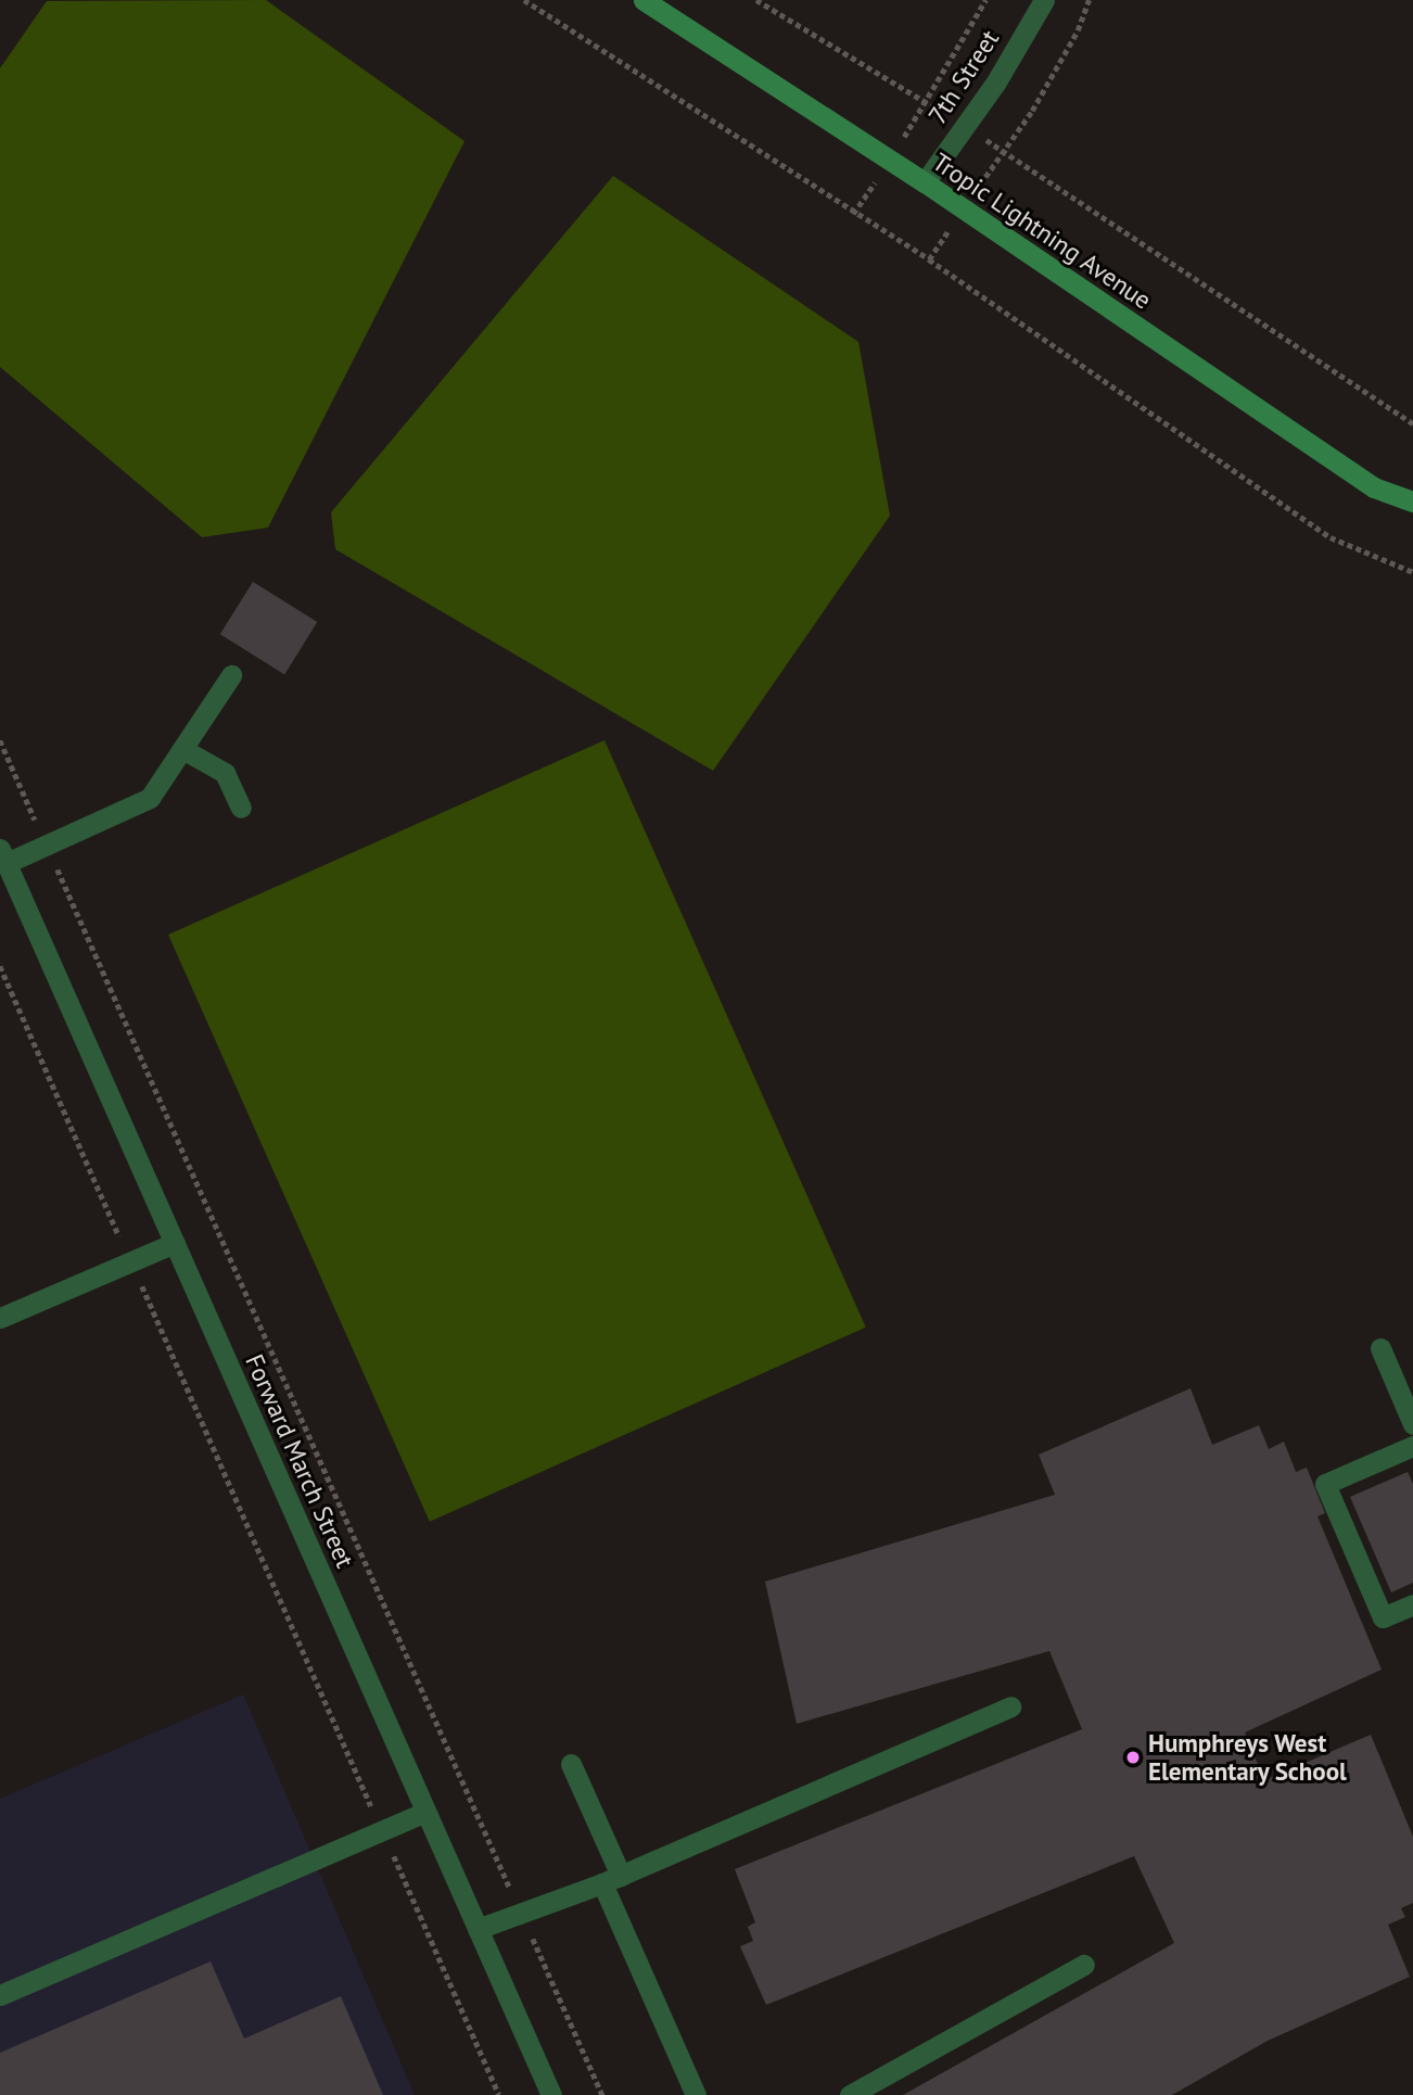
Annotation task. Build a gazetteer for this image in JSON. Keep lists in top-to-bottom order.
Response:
{
  "streets": {
    "main road": ["Tropic Lightning Avenue"],
    "street": ["7th Street", "Forward March Street"]
  },
  "crossings": [
    ["7th Street", "Tropic Lightning Avenue"]
  ],
  "places": ["Humphreys West Elementary School"]
}
